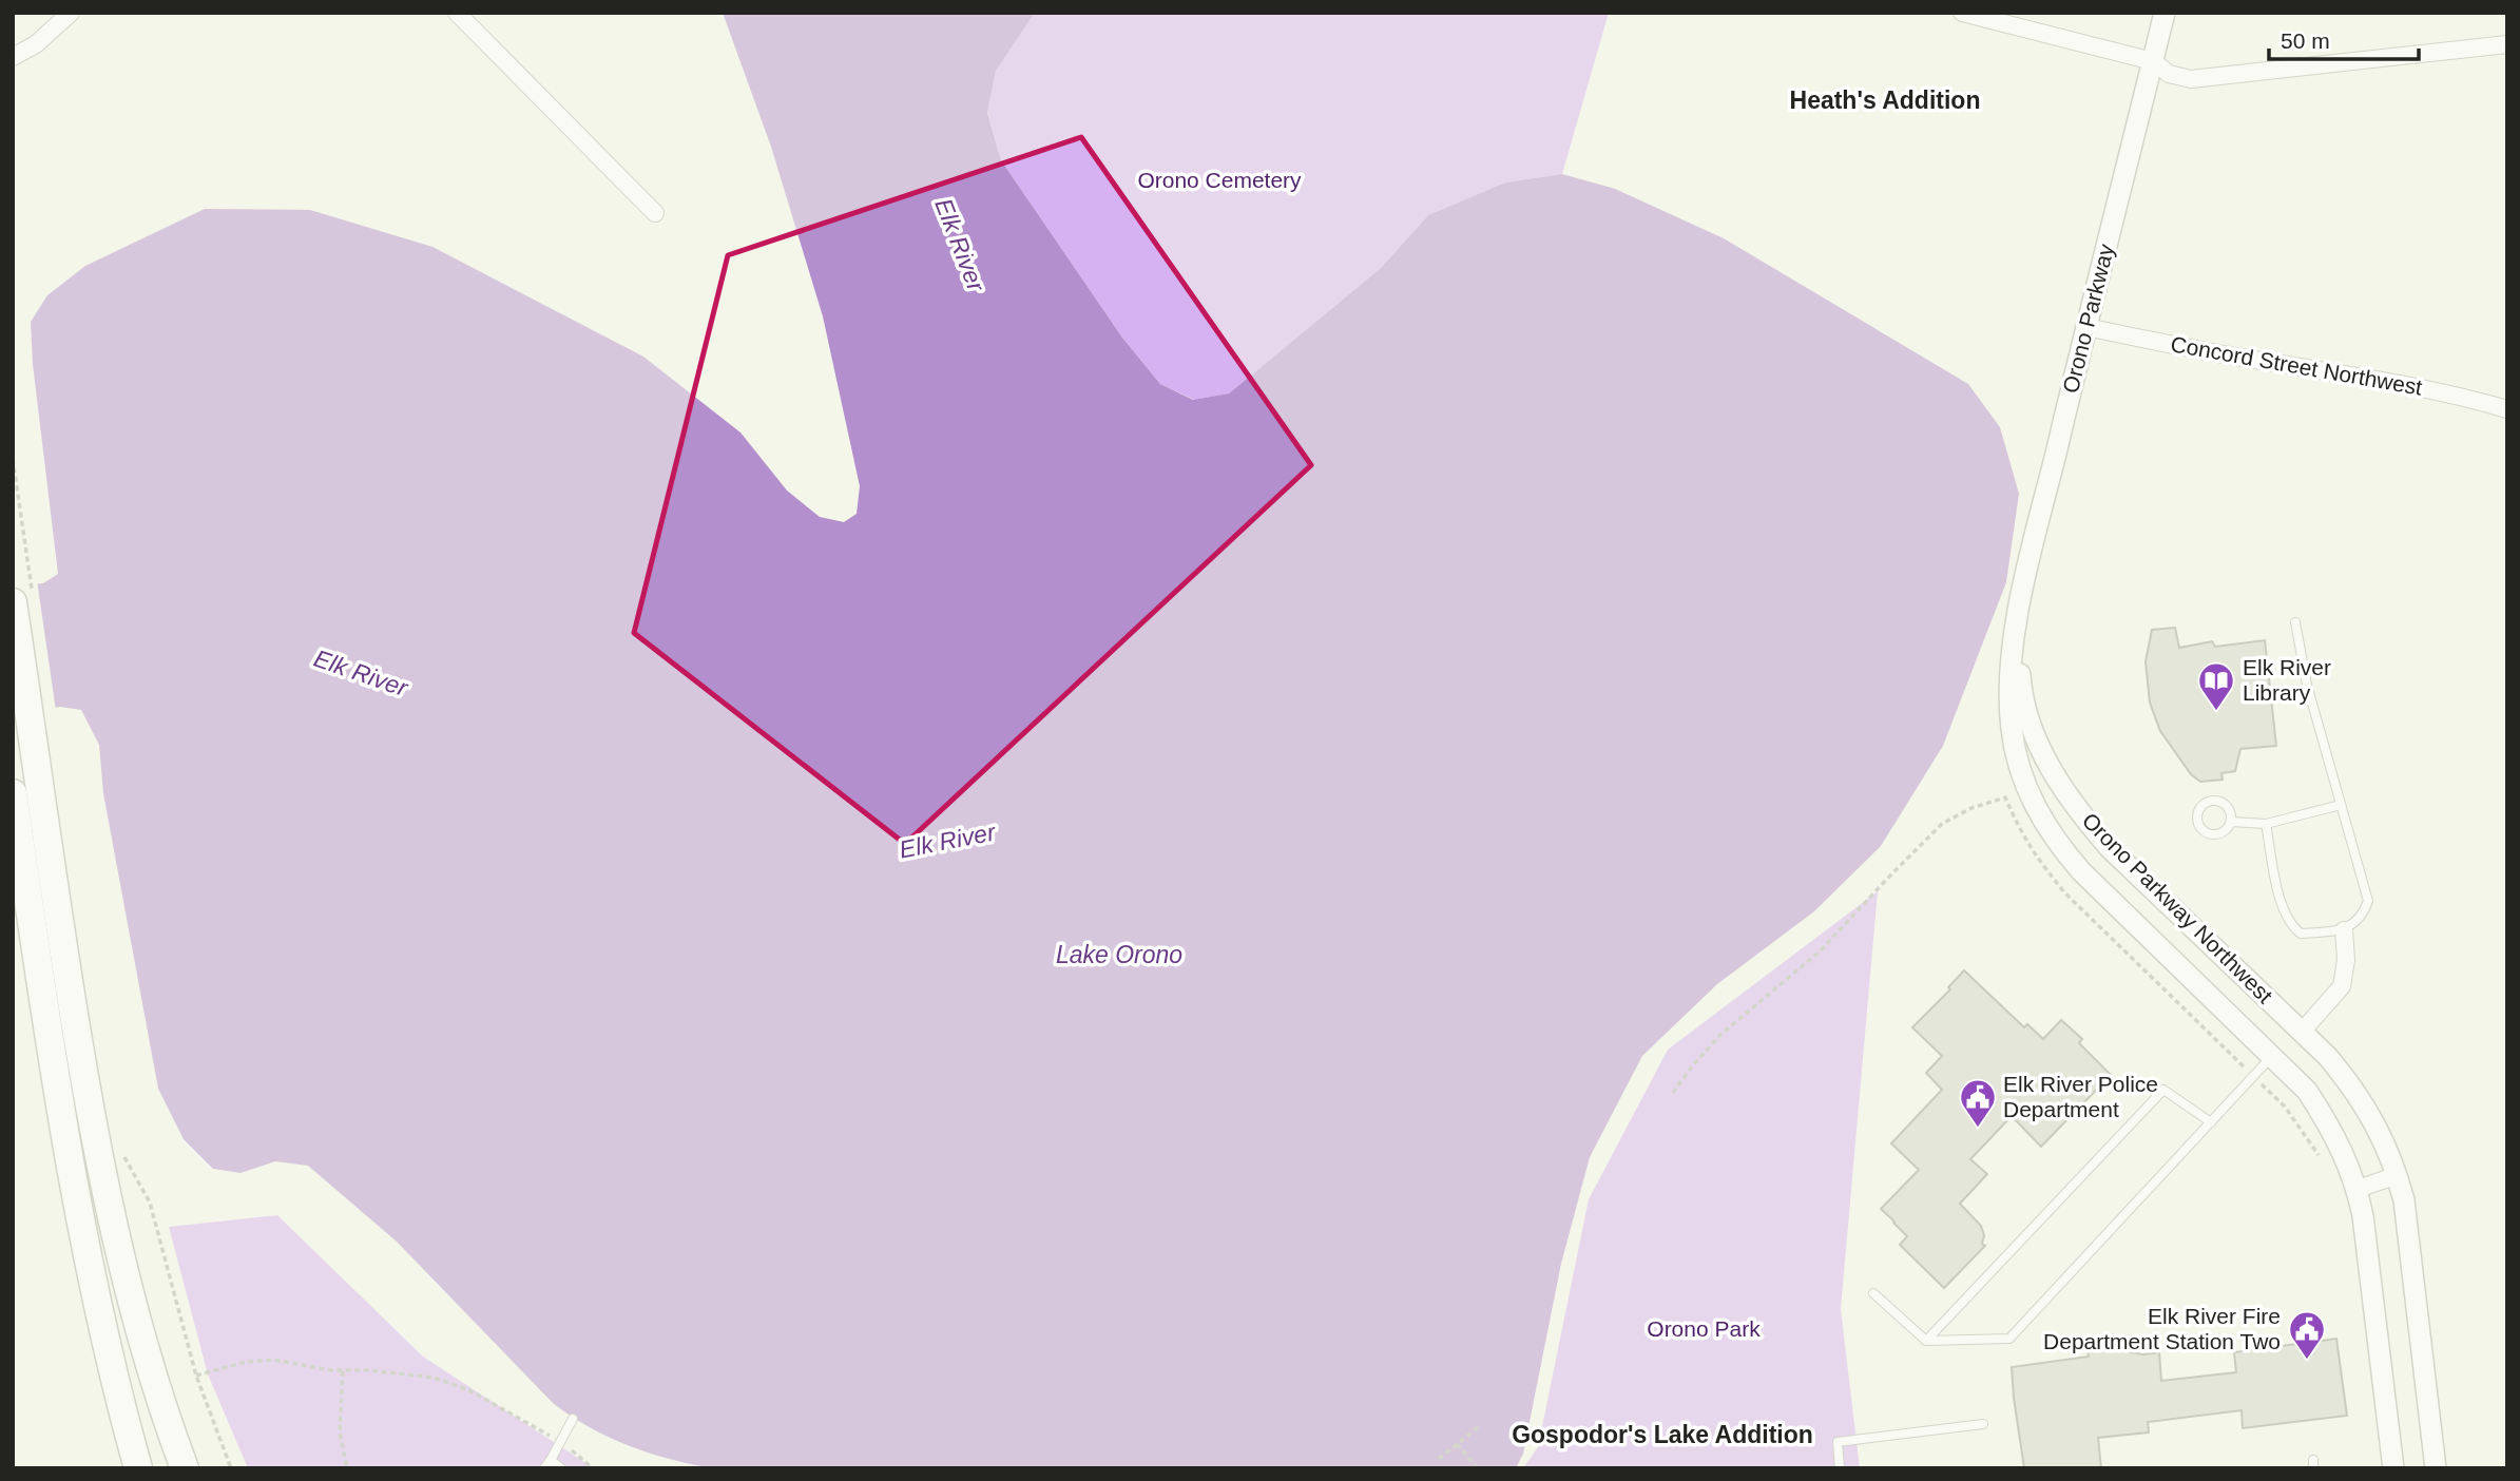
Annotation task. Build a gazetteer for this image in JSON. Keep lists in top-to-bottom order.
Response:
{
  "streets": {
    "street": ["Orono Parkway", "Concord Street Northwest", "Orono Parkway Northwest"]
  },
  "crossings": [
    ["Orono Parkway", "Concord Street Northwest"],
    ["Orono Parkway", "Orono Parkway Northwest"]
  ],
  "districts": ["Heath's Addition", "Gospodor's Lake Addition"],
  "water": ["Elk River", "Lake Orono"],
  "parks": ["Orono Cemetery", "Orono Park"],
  "places": {
    "library": ["Elk River Library"],
    "public building": ["Elk River Police Department", "Elk River Fire Department Station Two"]
  },
  "scale_bar": "50 m"
}
